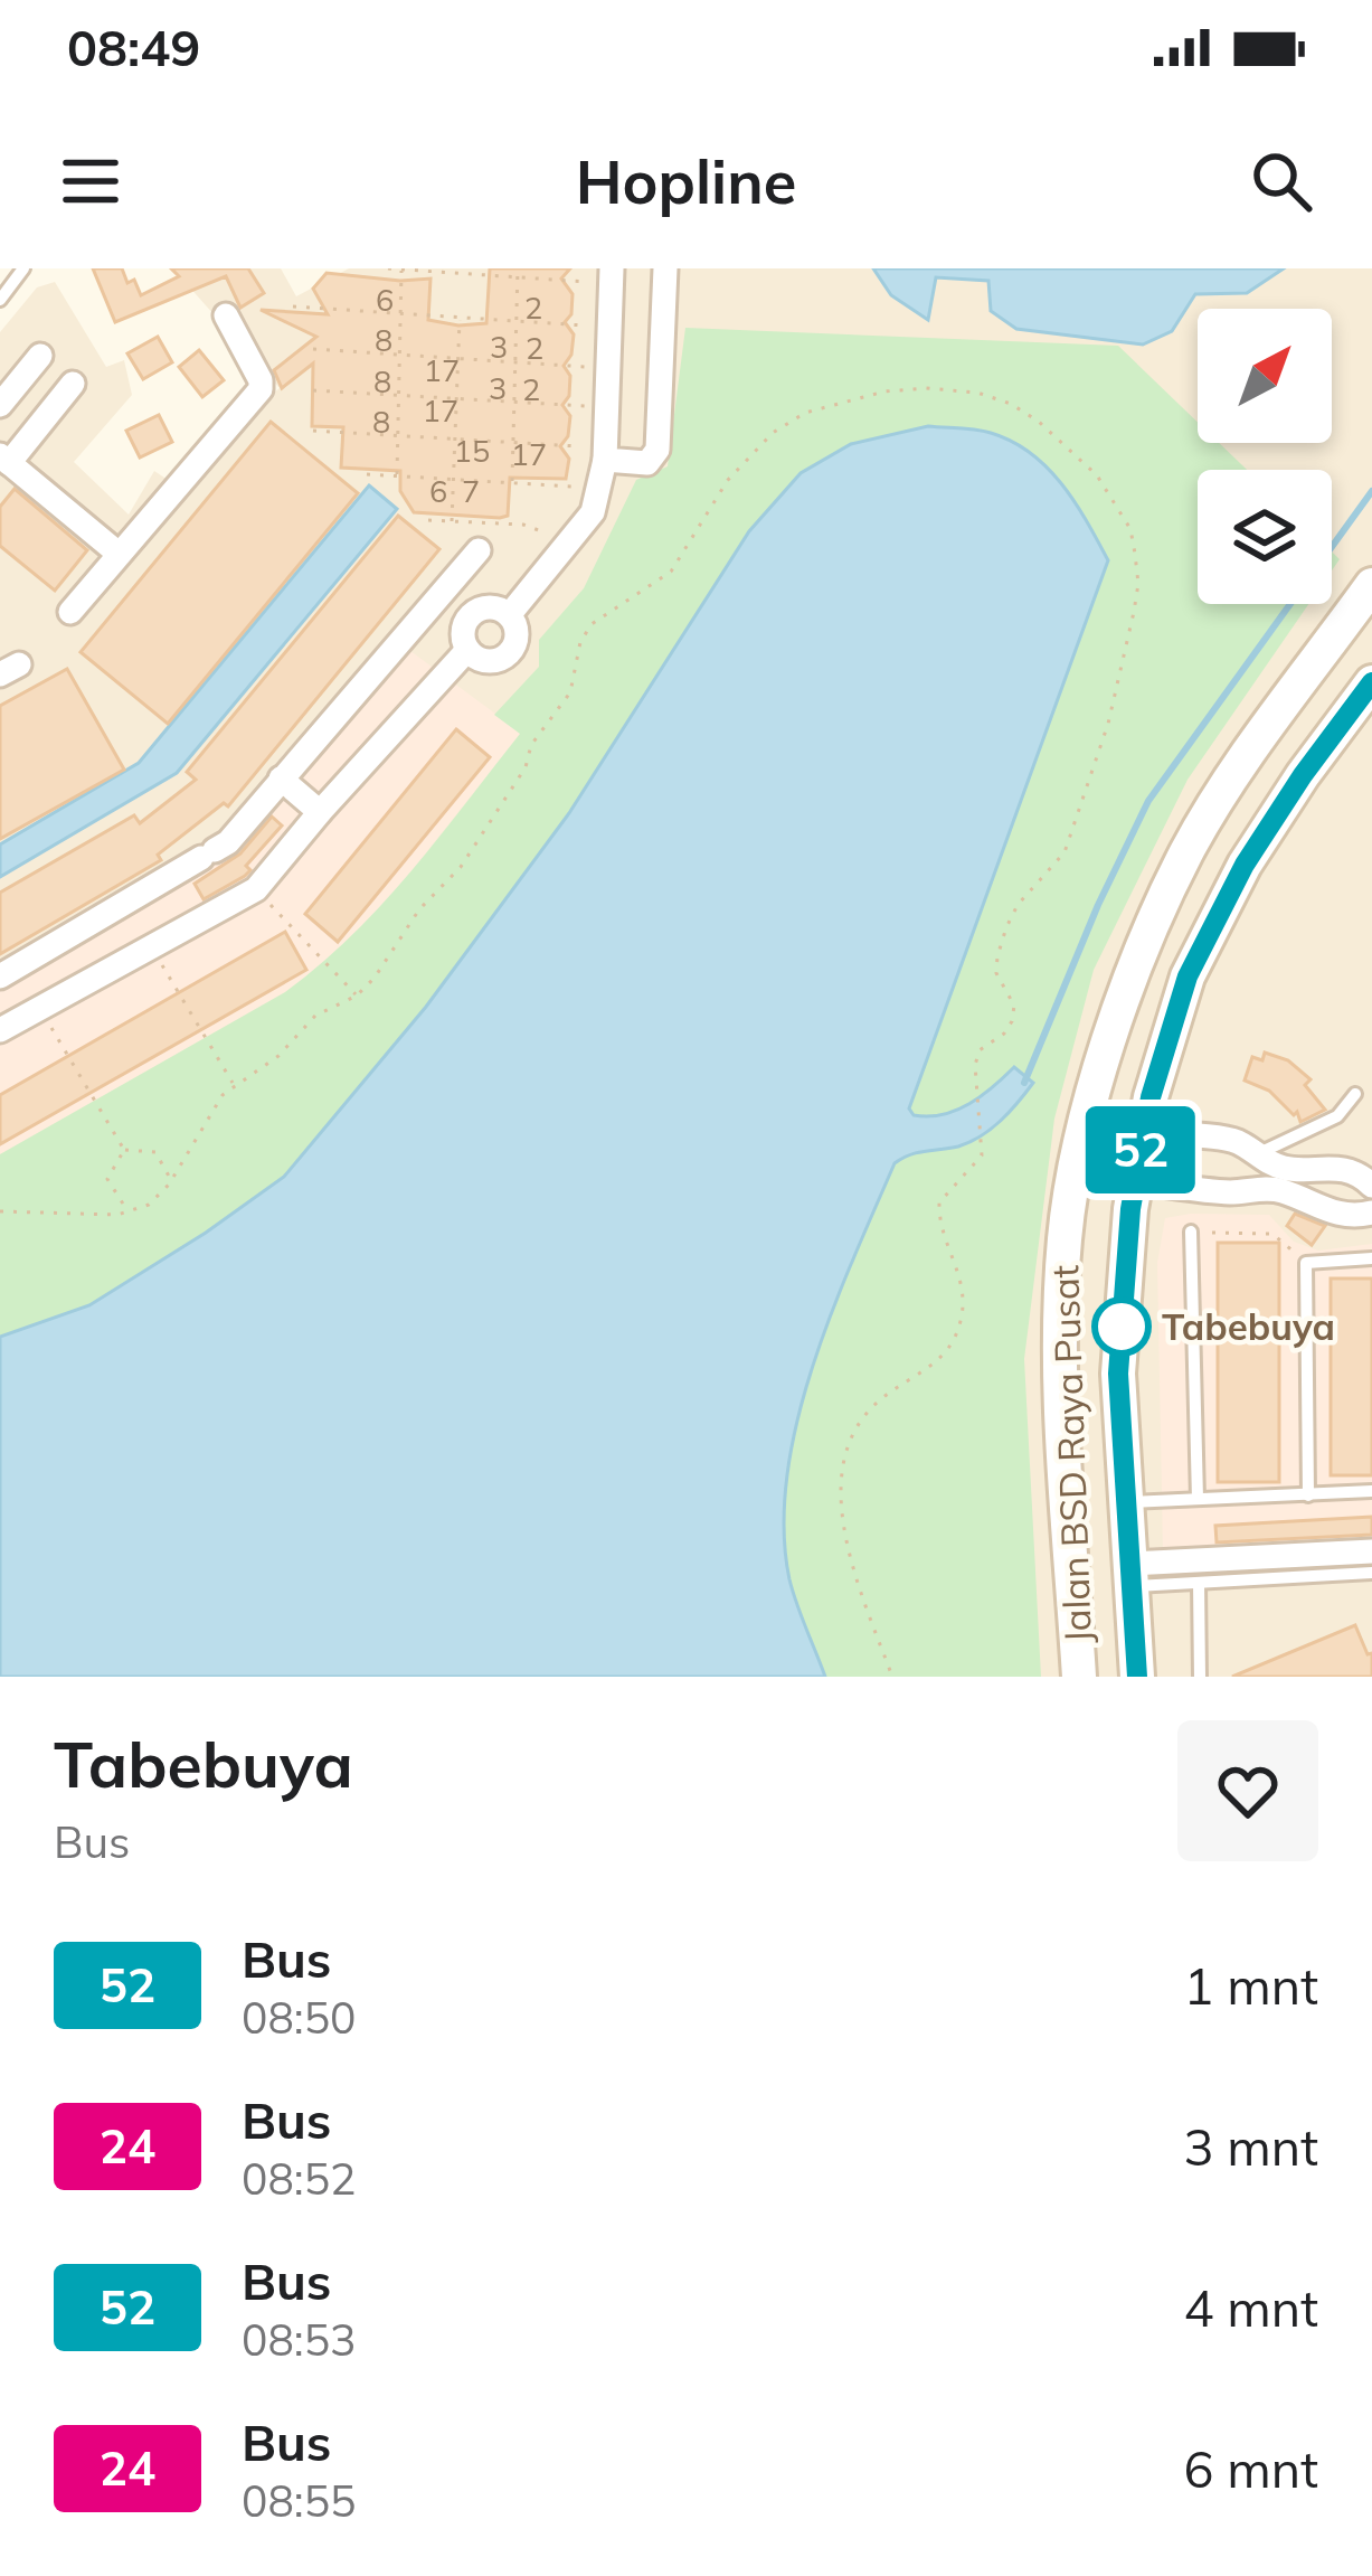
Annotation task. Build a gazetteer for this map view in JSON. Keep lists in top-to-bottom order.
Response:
{
  "streets": {
    "main road": ["Jalan BSD Raya Pusat"]
  },
  "places": ["Tabebuya"],
  "lines": ["bus line 52"],
  "house_numbers": [
    "6",
    "2",
    "8",
    "3",
    "2",
    "17",
    "8",
    "3",
    "2",
    "17",
    "8",
    "15",
    "17",
    "6",
    "7"
  ],
  "north": "top right",
  "page": {
    "status": "08:49",
    "header": "Hopline",
    "on_map": "52",
    "heading": ["Tabebuya", "Bus"],
    "list": [
      {
        "mark": "52",
        "name": "Bus",
        "note": "08:50",
        "value": "1 mnt"
      },
      {
        "mark": "24",
        "name": "Bus",
        "note": "08:52",
        "value": "3 mnt"
      },
      {
        "mark": "52",
        "name": "Bus",
        "note": "08:53",
        "value": "4 mnt"
      },
      {
        "mark": "24",
        "name": "Bus",
        "note": "08:55",
        "value": "6 mnt"
      }
    ]
  }
}
